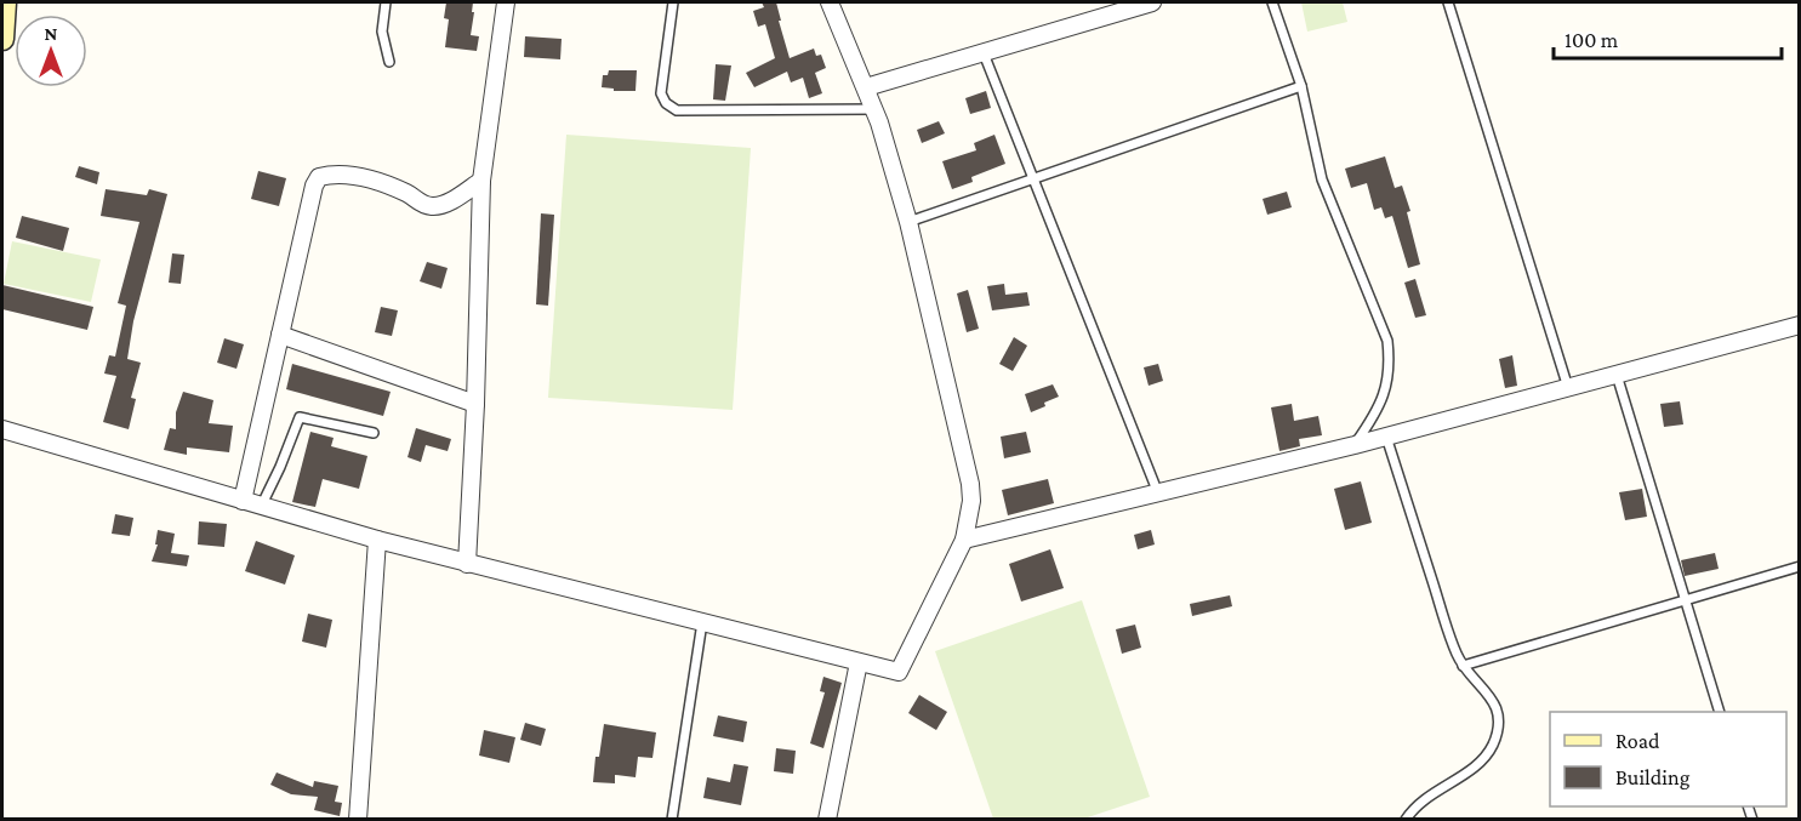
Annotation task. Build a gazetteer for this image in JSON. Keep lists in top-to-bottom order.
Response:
{
  "legend": ["Road", "Building"],
  "scale_bar": "100 m",
  "north": "top"
}
